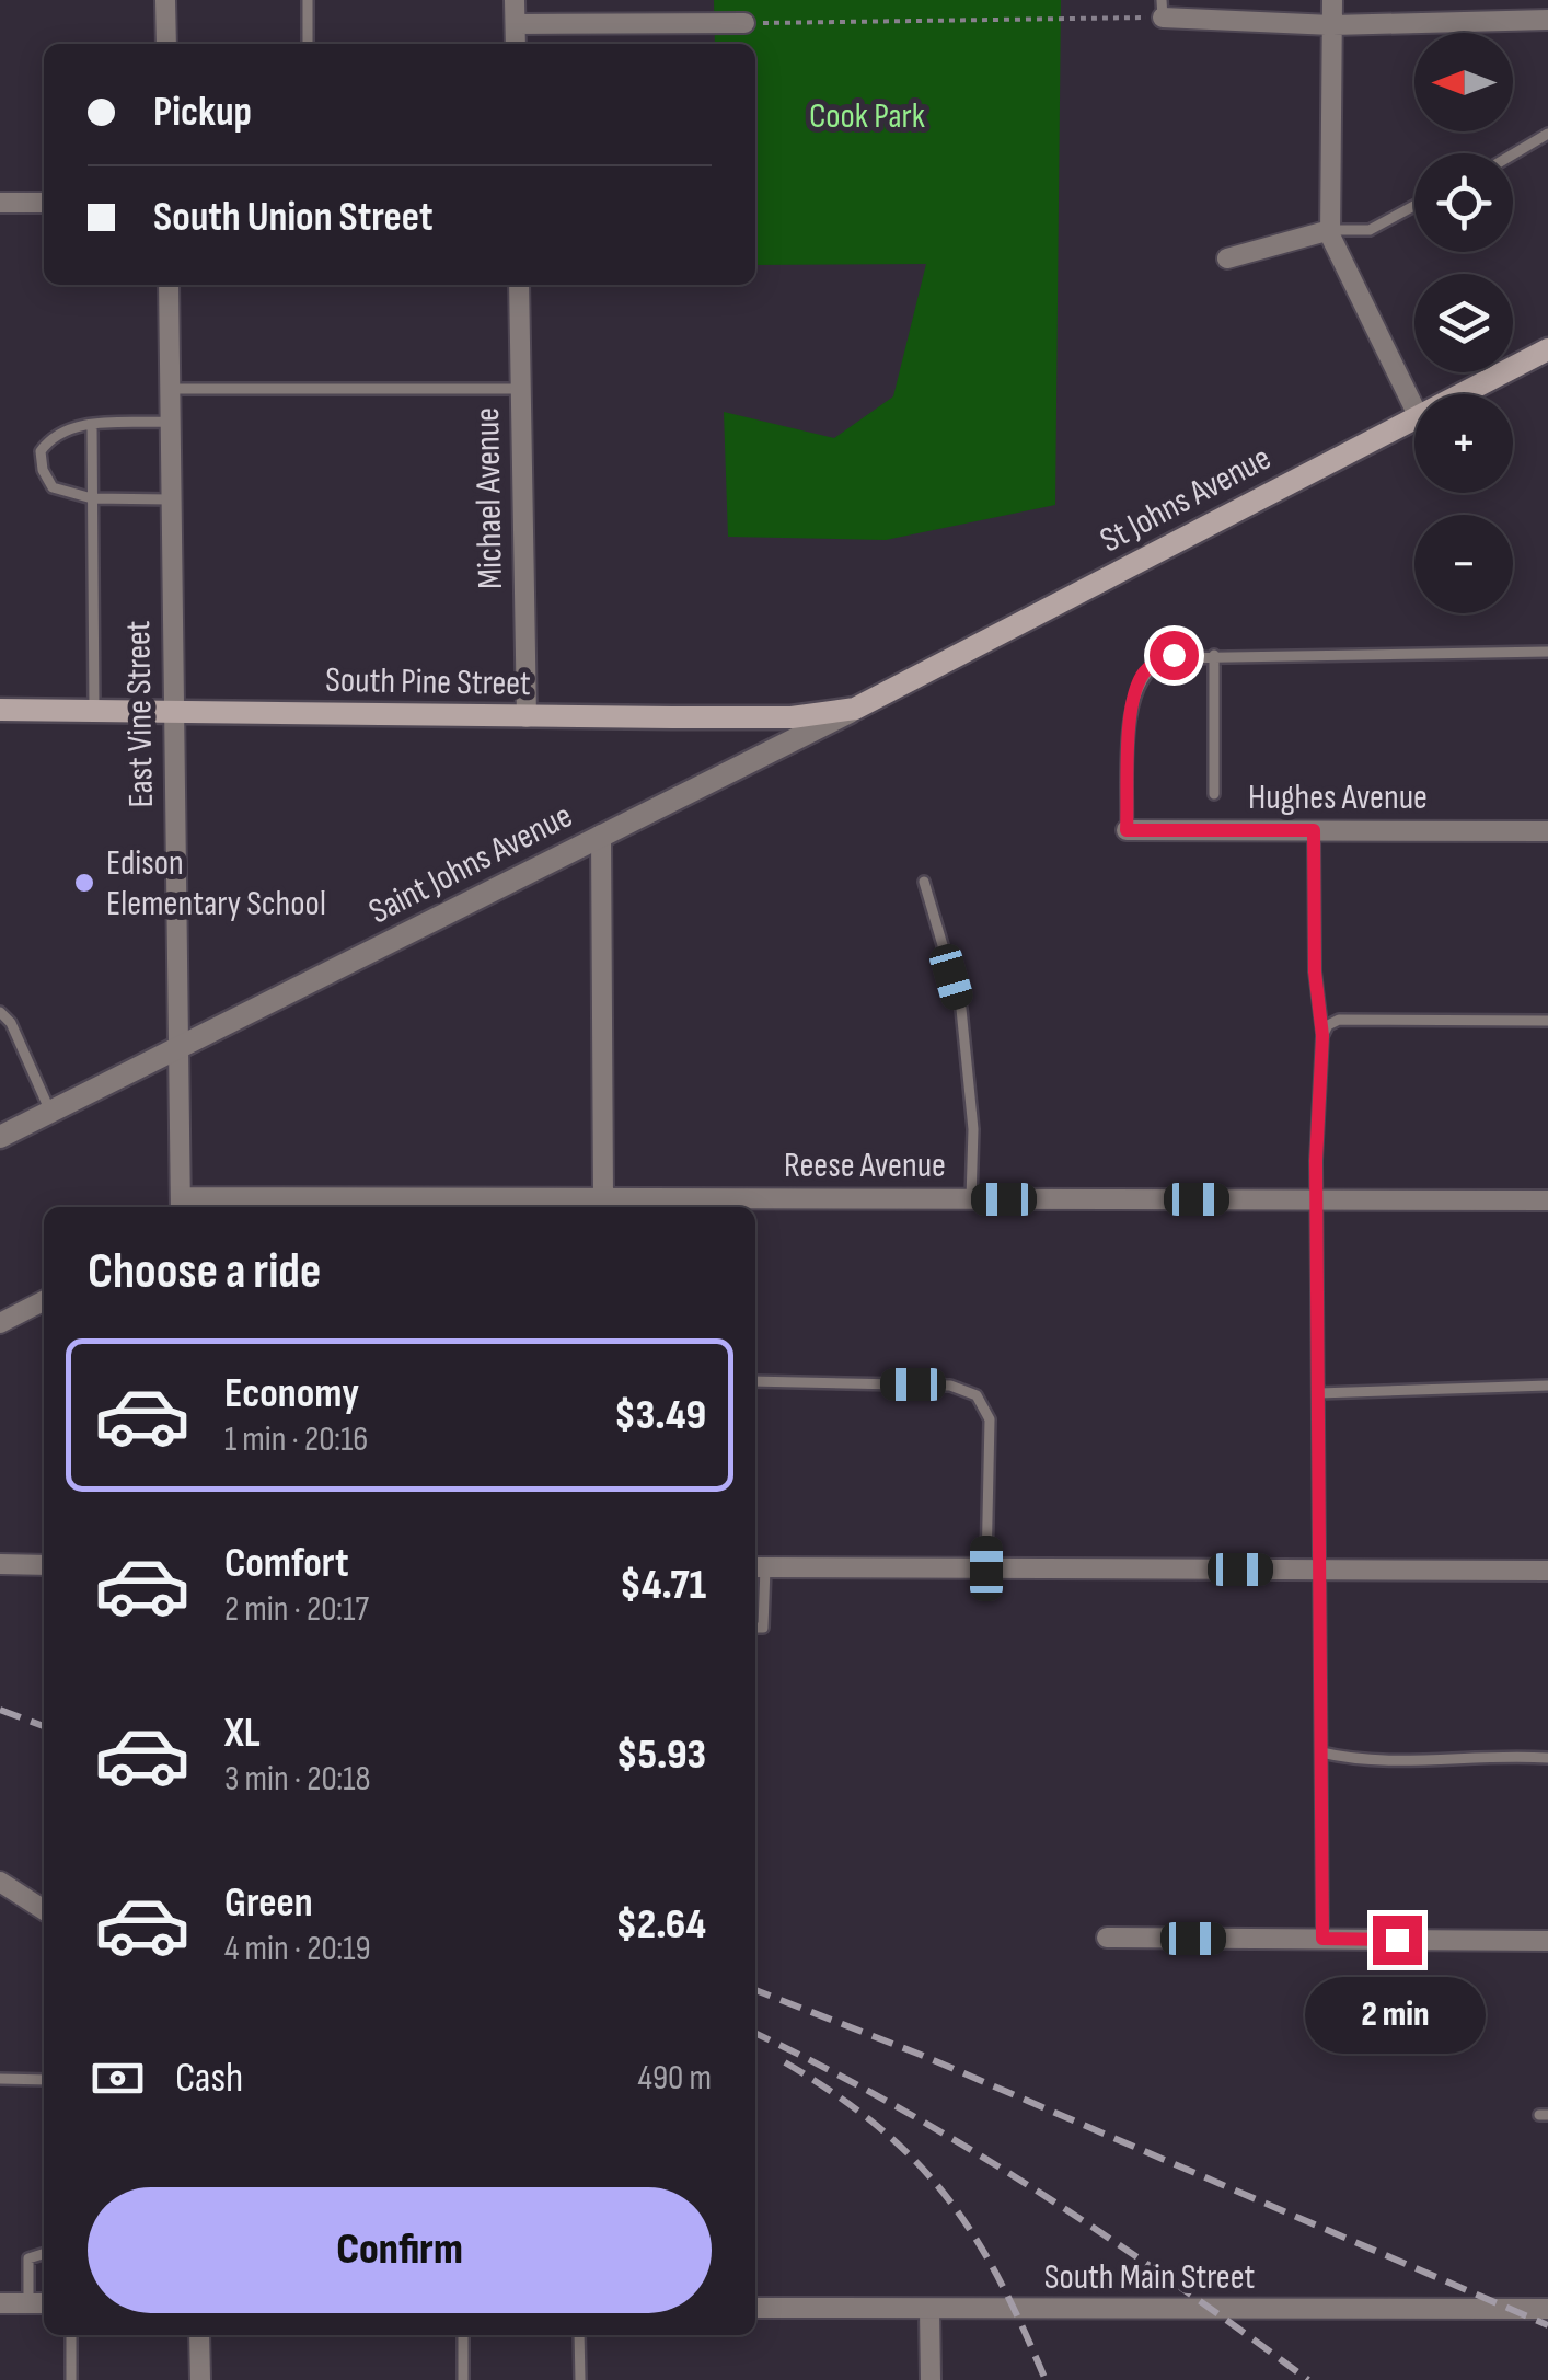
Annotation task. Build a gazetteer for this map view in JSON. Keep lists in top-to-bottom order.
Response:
{
  "streets": {
    "main road": ["St Johns Avenue", "South Pine Street"],
    "street": [
      "Michael Avenue",
      "East Vine Street",
      "Hughes Avenue",
      "Saint Johns Avenue",
      "Reese Avenue",
      "South Main Street"
    ]
  },
  "crossings": [
    ["Michael Avenue", "South Pine Street"],
    ["St Johns Avenue", "South Pine Street"],
    ["St Johns Avenue", "Saint Johns Avenue"],
    ["South Pine Street", "East Vine Street"],
    ["South Pine Street", "Saint Johns Avenue"],
    ["East Vine Street", "Saint Johns Avenue"],
    ["East Vine Street", "Reese Avenue"]
  ],
  "parks": ["Cook Park"],
  "places": ["Edison Elementary School"],
  "north": "left",
  "page": {
    "map_buttons": ["+", "−"],
    "banner": ["Pickup", "South Union Street"],
    "heading": "Choose a ride",
    "list": [
      {
        "name": "Economy",
        "note": "1 min · 20:16",
        "value": "$3.49"
      },
      {
        "name": "Comfort",
        "note": "2 min · 20:17",
        "value": "$4.71"
      },
      {
        "name": "XL",
        "note": "3 min · 20:18",
        "value": "$5.93"
      },
      {
        "name": "Green",
        "note": "4 min · 20:19",
        "value": "$2.64"
      }
    ],
    "bubble": "2 min",
    "pay": ["Cash", "490 m"],
    "buttons": "Confirm"
  }
}
